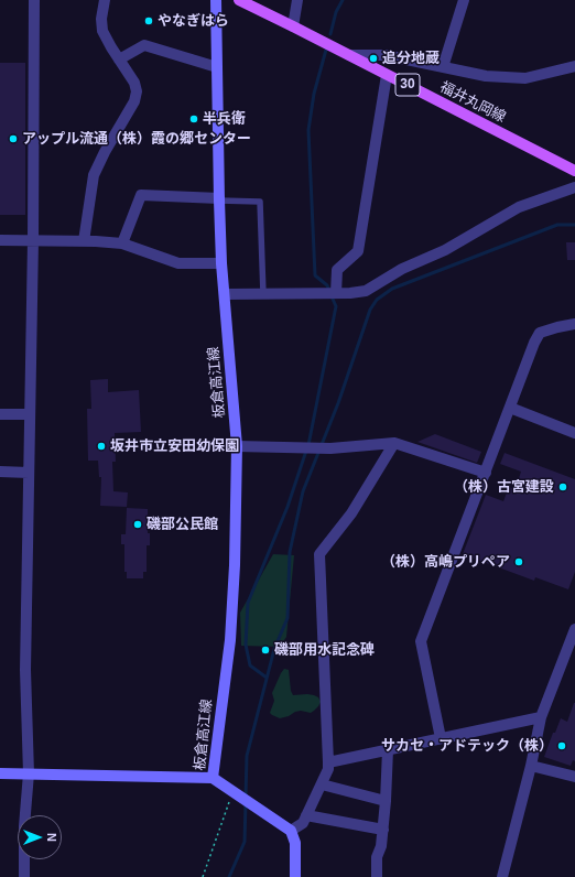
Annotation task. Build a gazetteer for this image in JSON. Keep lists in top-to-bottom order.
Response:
{
  "streets": {
    "main road": ["30", "福井丸岡線", "板倉高江線"]
  },
  "places": [
    "やなぎはら",
    "追分地蔵",
    "半兵衛",
    "アップル流通（株）霞の郷センター",
    "坂井市立安田幼保園",
    "（株）古宮建設",
    "磯部公民館",
    "（株）高嶋プリペア",
    "磯部用水記念碑",
    "サカセ・アドテック（株）"
  ],
  "north": "right"
}
